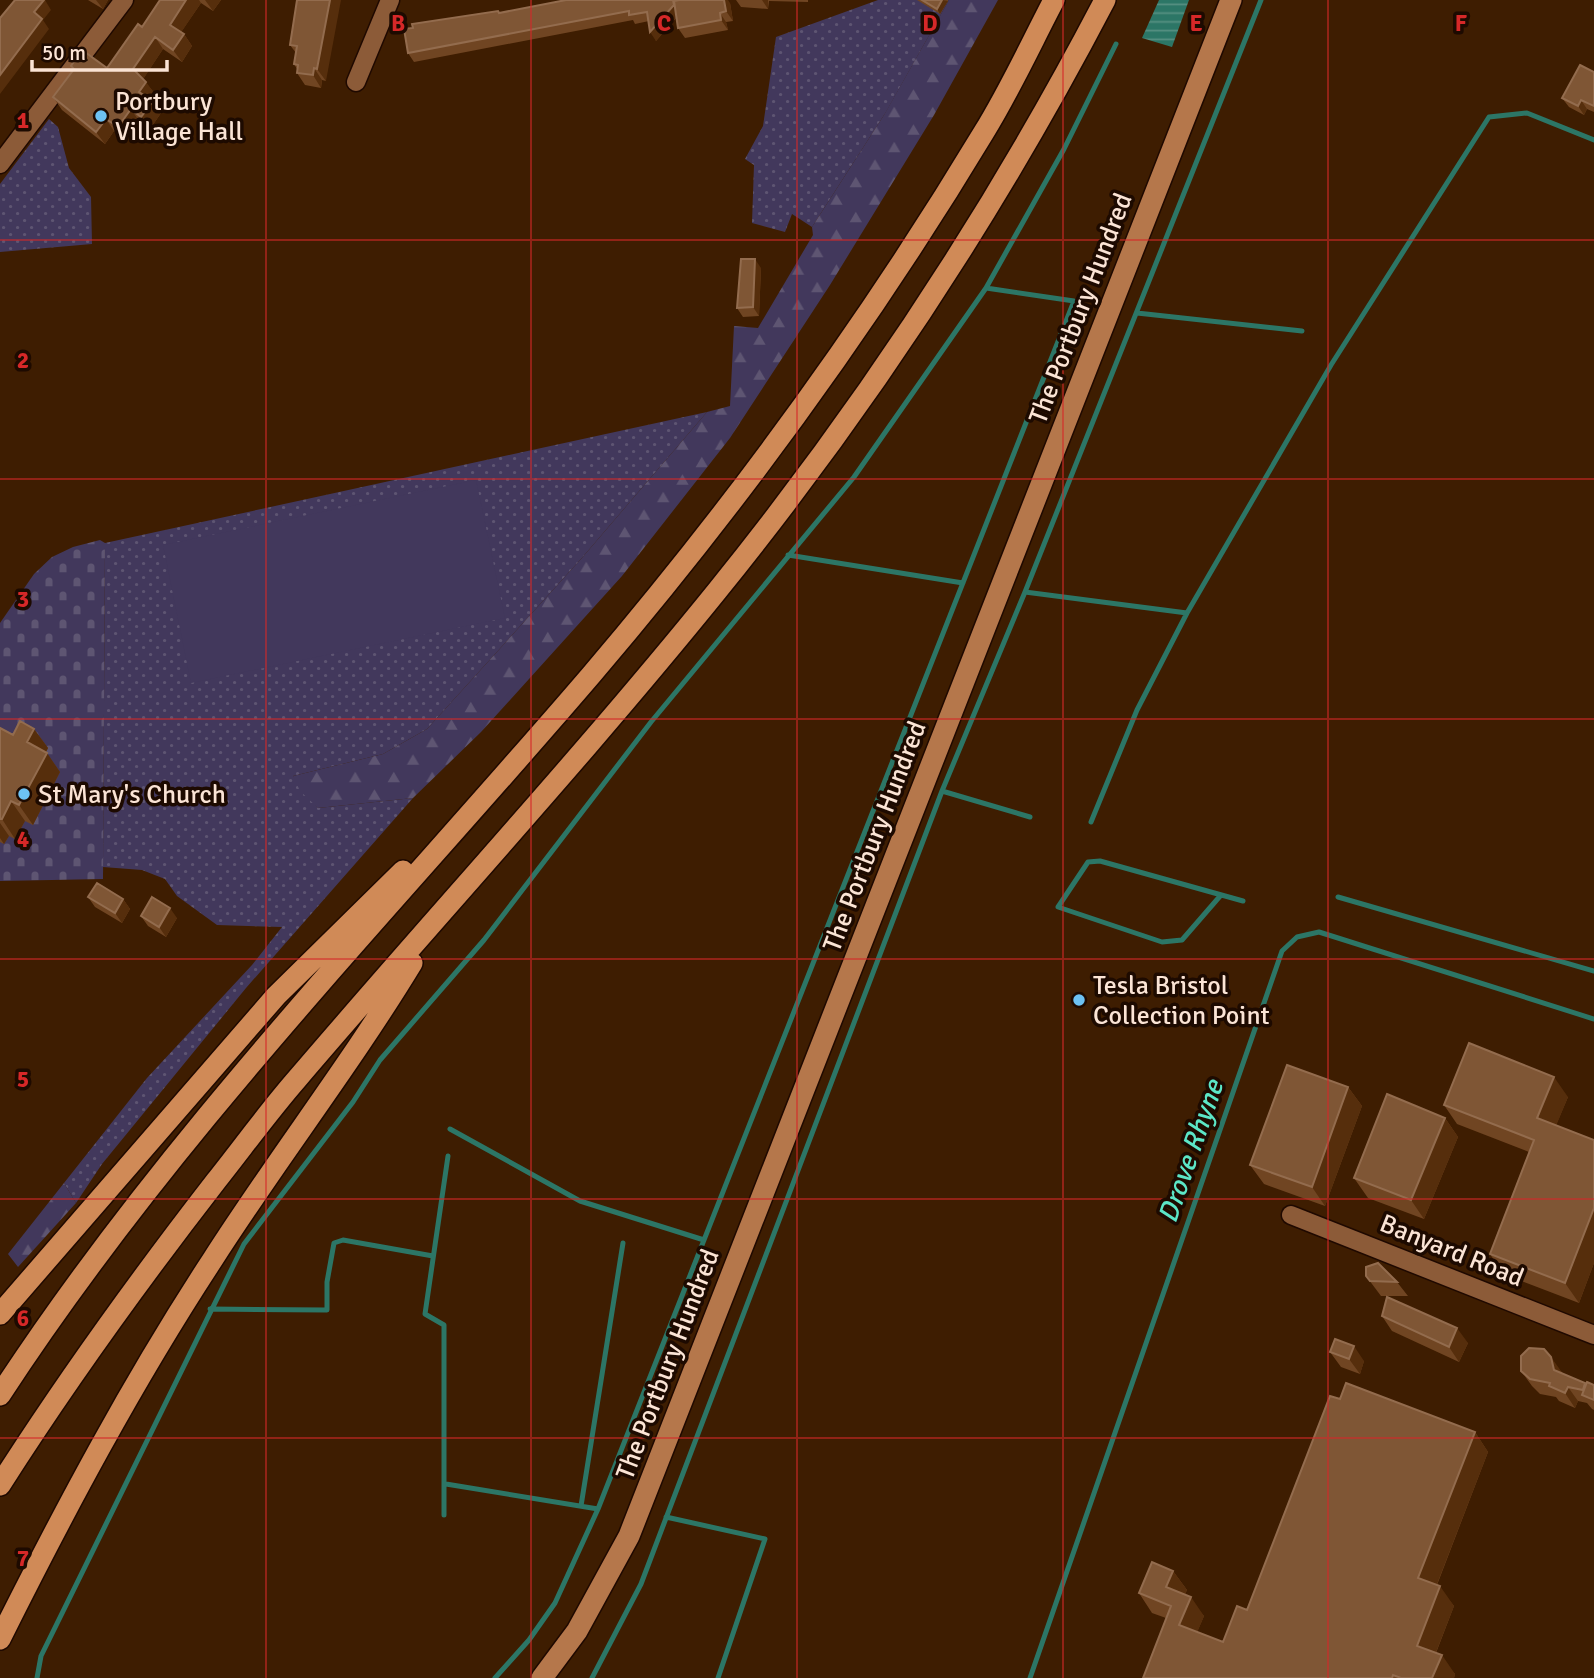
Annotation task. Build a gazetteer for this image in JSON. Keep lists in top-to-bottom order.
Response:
{
  "streets": {
    "main road": ["The Portbury Hundred"],
    "street": ["Banyard Road"]
  },
  "water": ["Drove Rhyne"],
  "places": ["Portbury Village Hall", "St Mary's Church", "Tesla Bristol Collection Point"],
  "scale_bar": "50 m",
  "grid": {
    "columns": [
      "B",
      "C",
      "D",
      "E",
      "F"
    ],
    "rows": [
      "1",
      "2",
      "3",
      "4",
      "5",
      "6",
      "7"
    ]
  }
}
